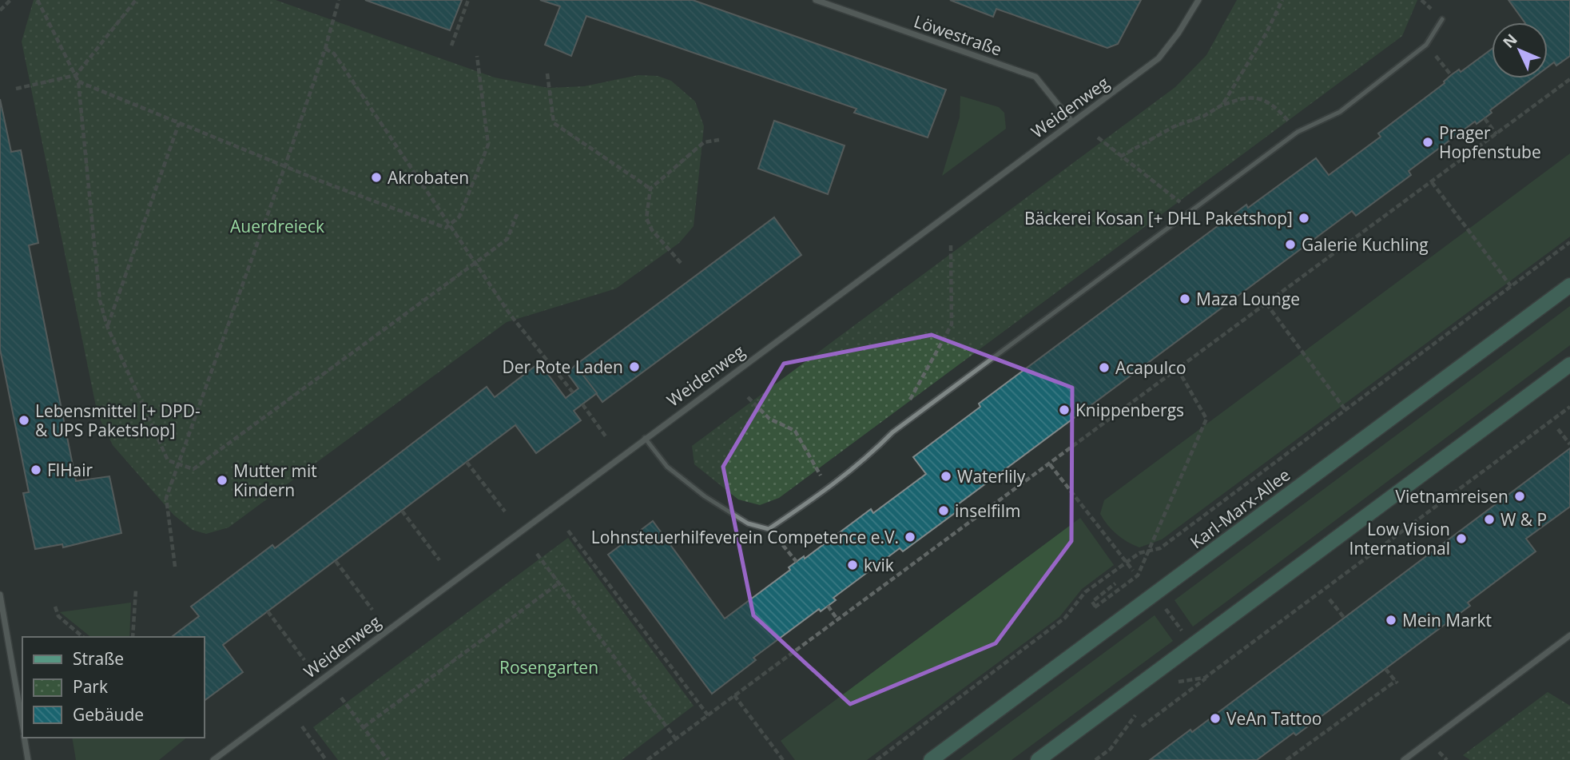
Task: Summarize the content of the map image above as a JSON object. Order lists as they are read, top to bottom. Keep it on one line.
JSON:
{"streets":{"main road":["Karl-Marx-Allee"],"street":["Löwestraße","Weidenweg"]},"crossings":[["Löwestraße","Weidenweg"]],"parks":["Auerdreieck","Rosengarten"],"places":["Prager Hopfenstube","Akrobaten","Bäckerei Kosan [+ DHL Paketshop]","Galerie Kuchling","Maza Lounge","Der Rote Laden","Acapulco","Knippenbergs","Lebensmittel [+ DPD- & UPS Paketshop]","FlHair","Waterlily","Mutter mit Kindern","Vietnamreisen","inselfilm","W & P","Lohnsteuerhilfeverein Competence e.V.","Low Vision International","kvik","Mein Markt","VeAn Tattoo"],"legend":["Straße","Park","Gebäude"],"north":"top left"}
